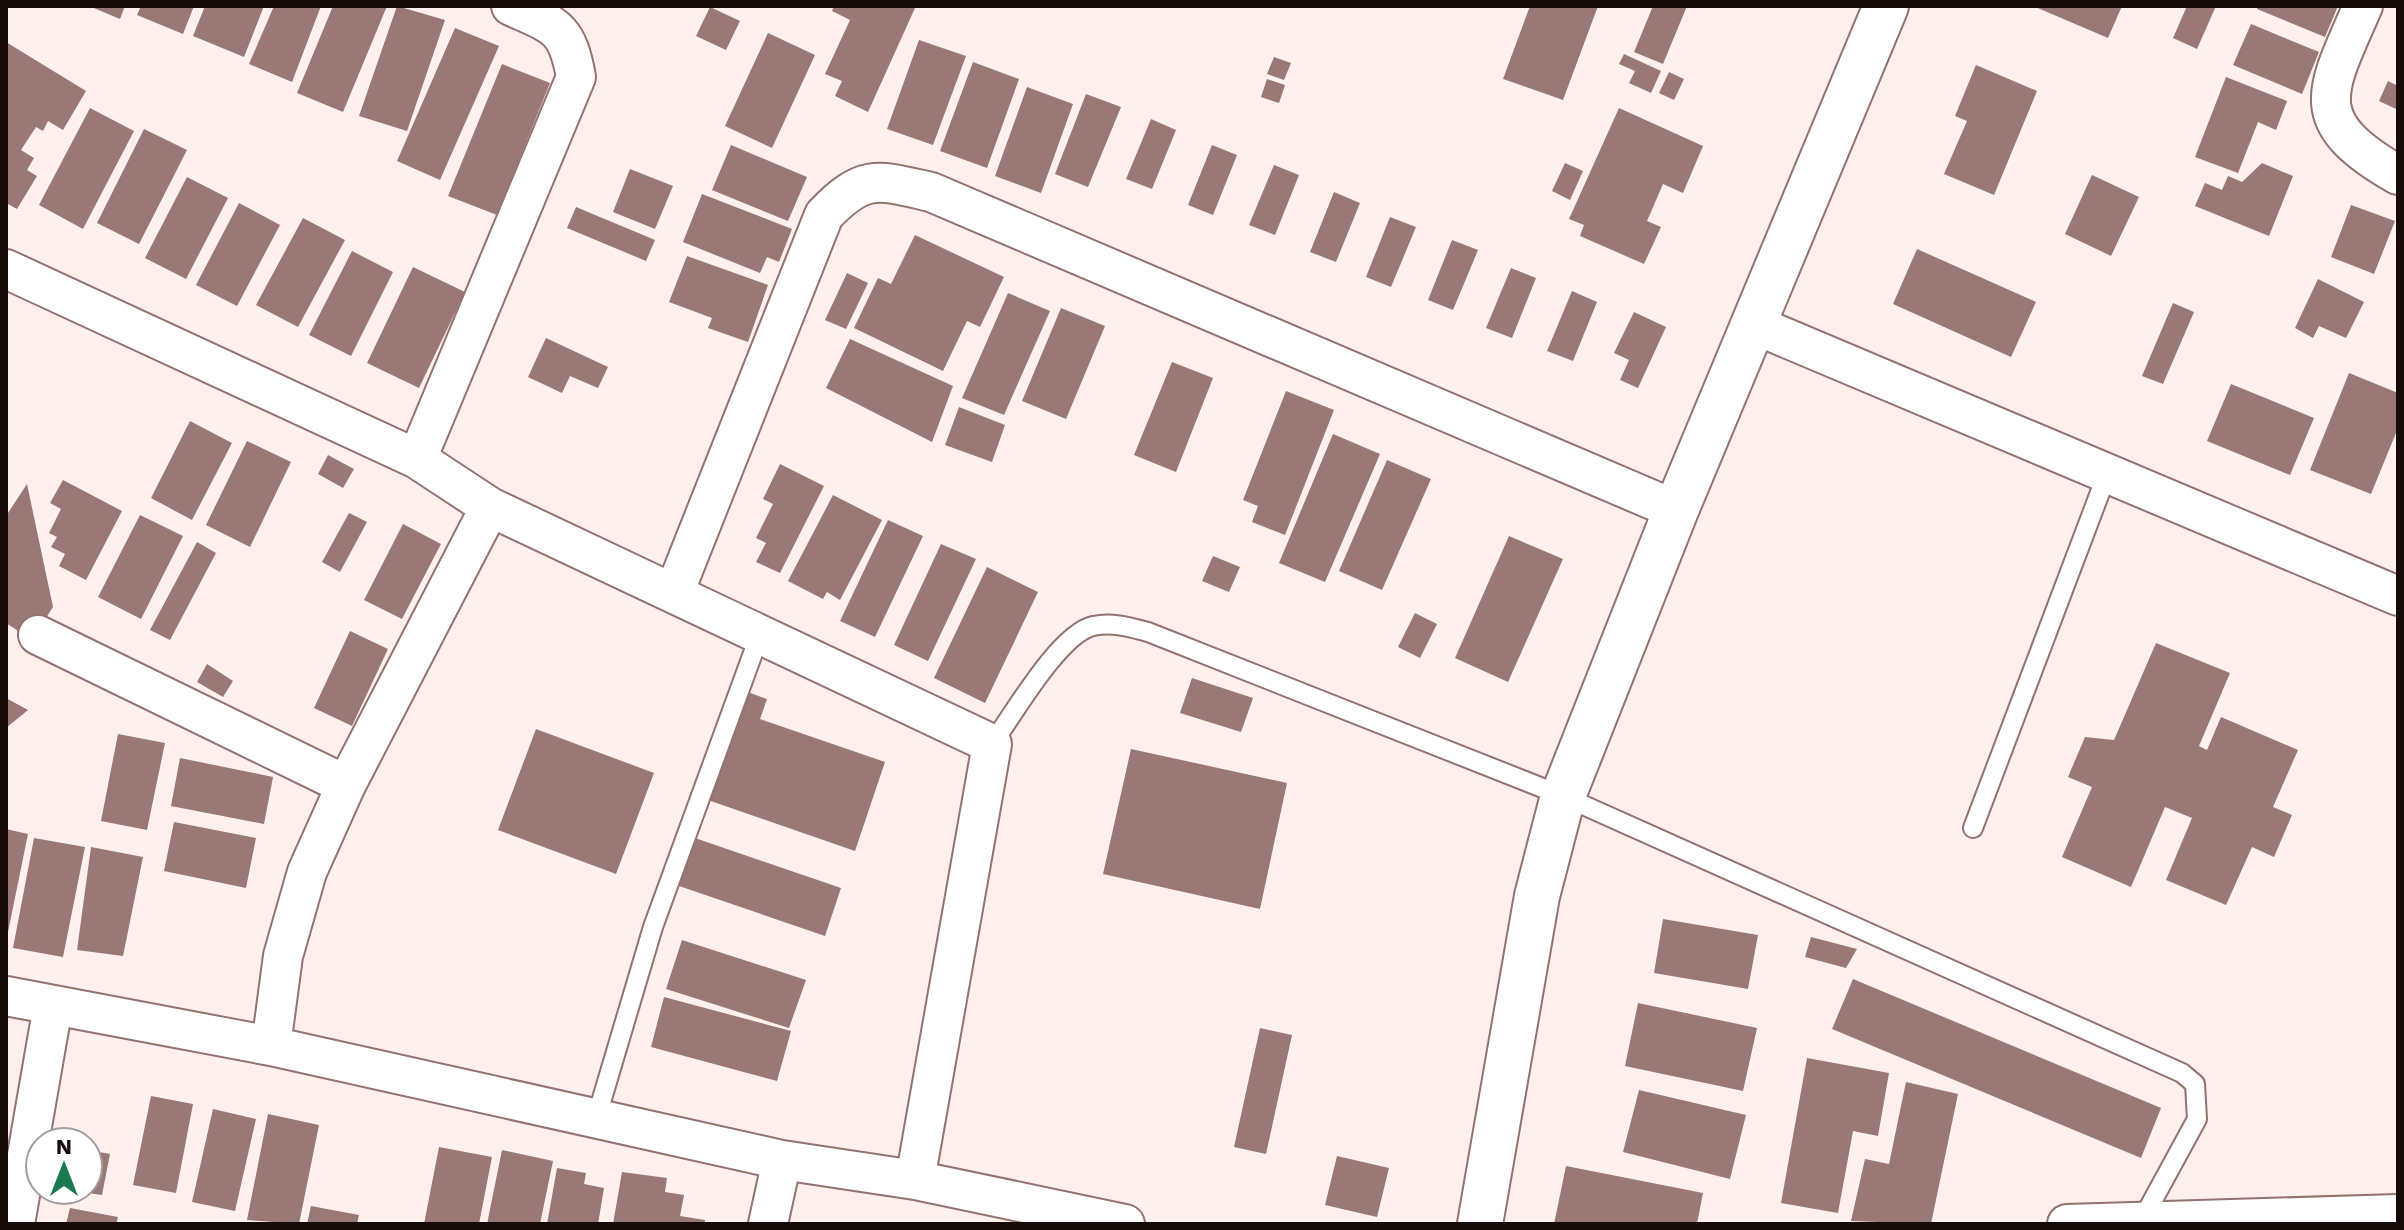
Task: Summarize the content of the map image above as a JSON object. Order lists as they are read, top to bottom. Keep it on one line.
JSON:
{"north":"top"}
